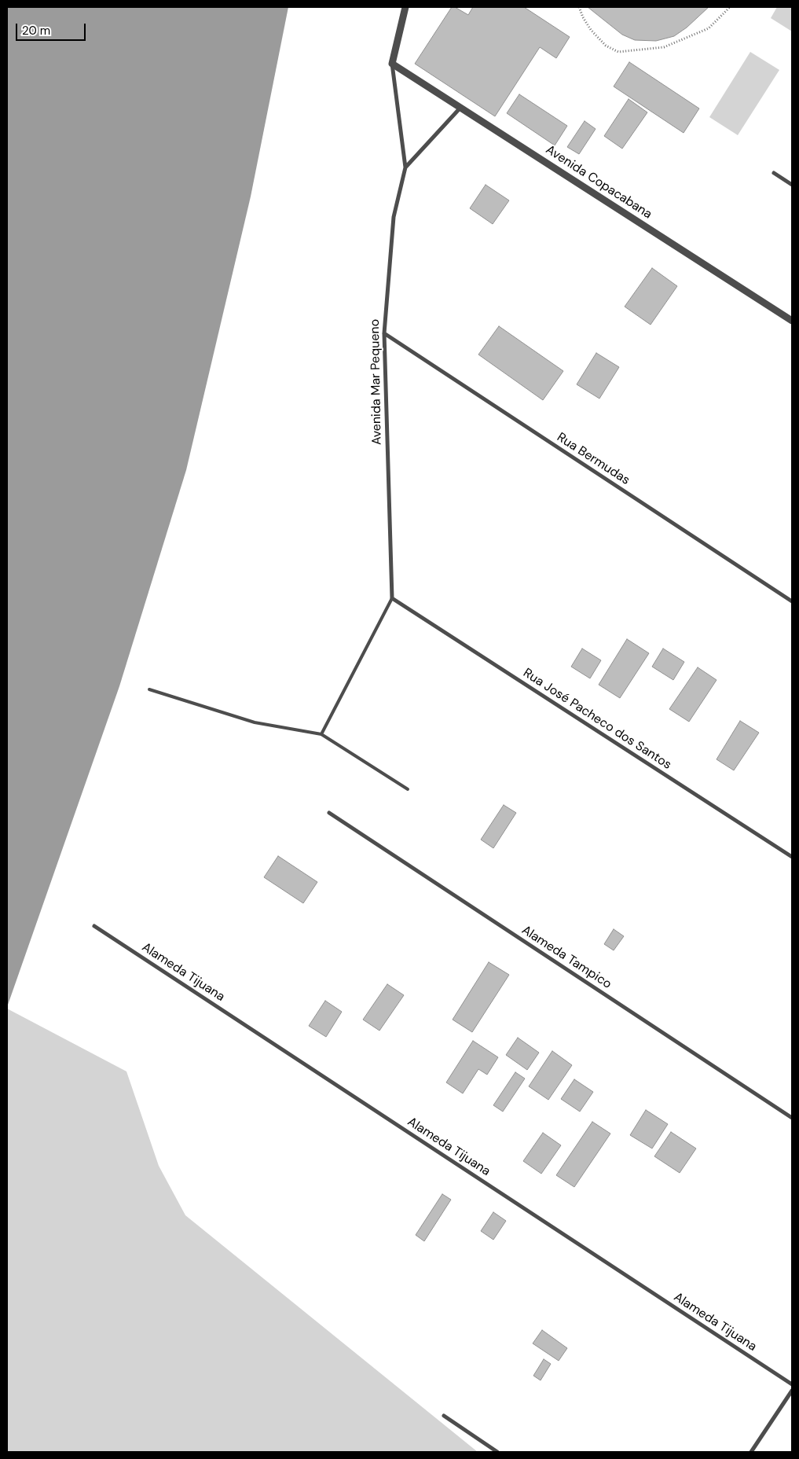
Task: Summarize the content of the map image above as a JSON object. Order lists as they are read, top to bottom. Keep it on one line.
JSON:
{"streets":{"street":["Avenida Copacabana","Avenida Mar Pequeno","Rua Bermudas","Rua José Pacheco dos Santos","Alameda Tampico","Alameda Tijuana"]},"crossings":[["Avenida Copacabana","Avenida Mar Pequeno"],["Avenida Mar Pequeno","Rua Bermudas"],["Avenida Mar Pequeno","Rua José Pacheco dos Santos"]],"scale_bar":"20 m"}
